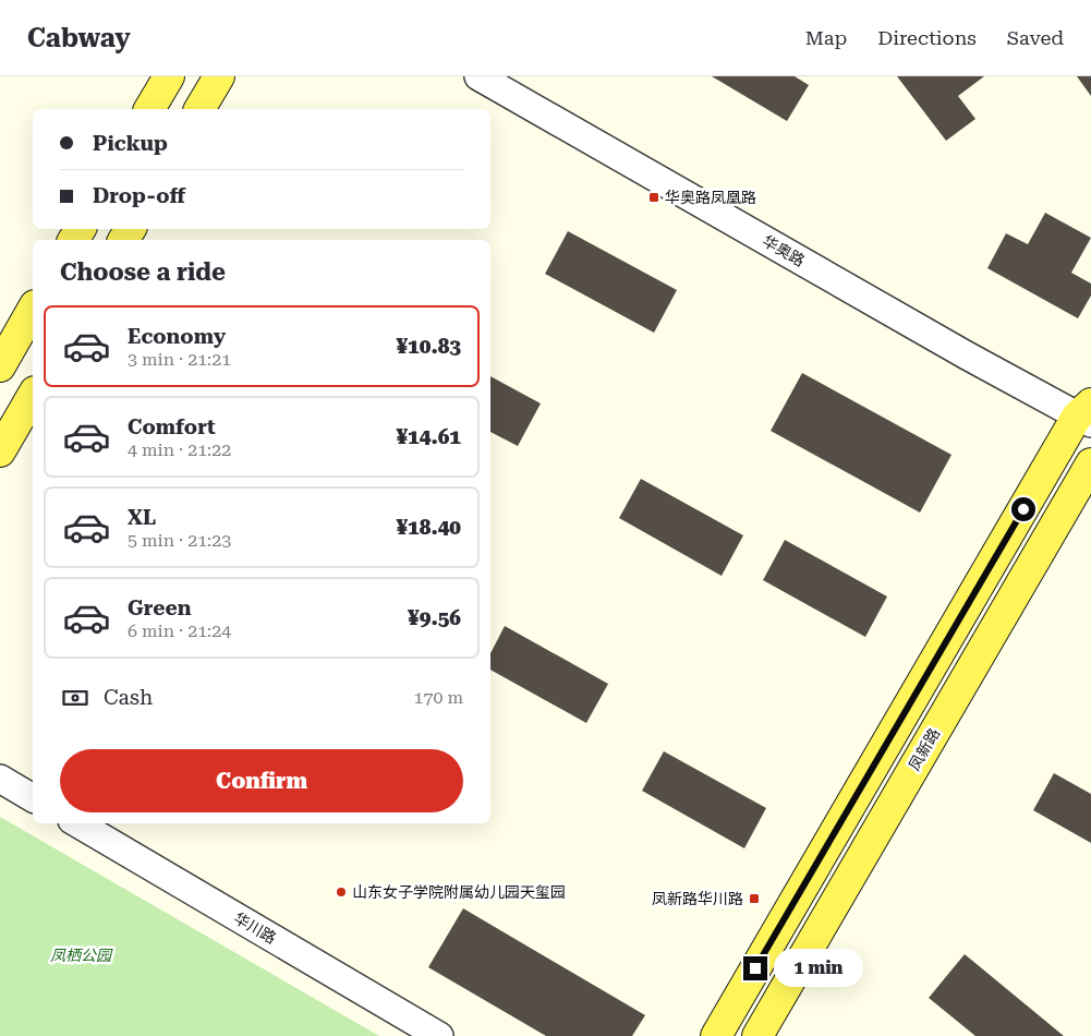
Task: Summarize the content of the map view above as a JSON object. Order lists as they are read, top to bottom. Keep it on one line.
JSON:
{"streets":{"main road":["凤新路"],"street":["华奥路","华川路"]},"parks":["凤栖公园"],"places":{"transit":["华奥路凤凰路","凤新路华川路"],"other":["山东女子学院附属幼儿园天玺园"]},"page":{"header":"Cabway","nav":["Map","Directions","Saved"],"banner":["Pickup","Drop-off"],"heading":"Choose a ride","list":[{"name":"Economy","note":"3 min · 21:21","value":"¥10.83"},{"name":"Comfort","note":"4 min · 21:22","value":"¥14.61"},{"name":"XL","note":"5 min · 21:23","value":"¥18.40"},{"name":"Green","note":"6 min · 21:24","value":"¥9.56"}],"pay":["Cash","170 m"],"buttons":"Confirm","bubble":"1 min"}}
